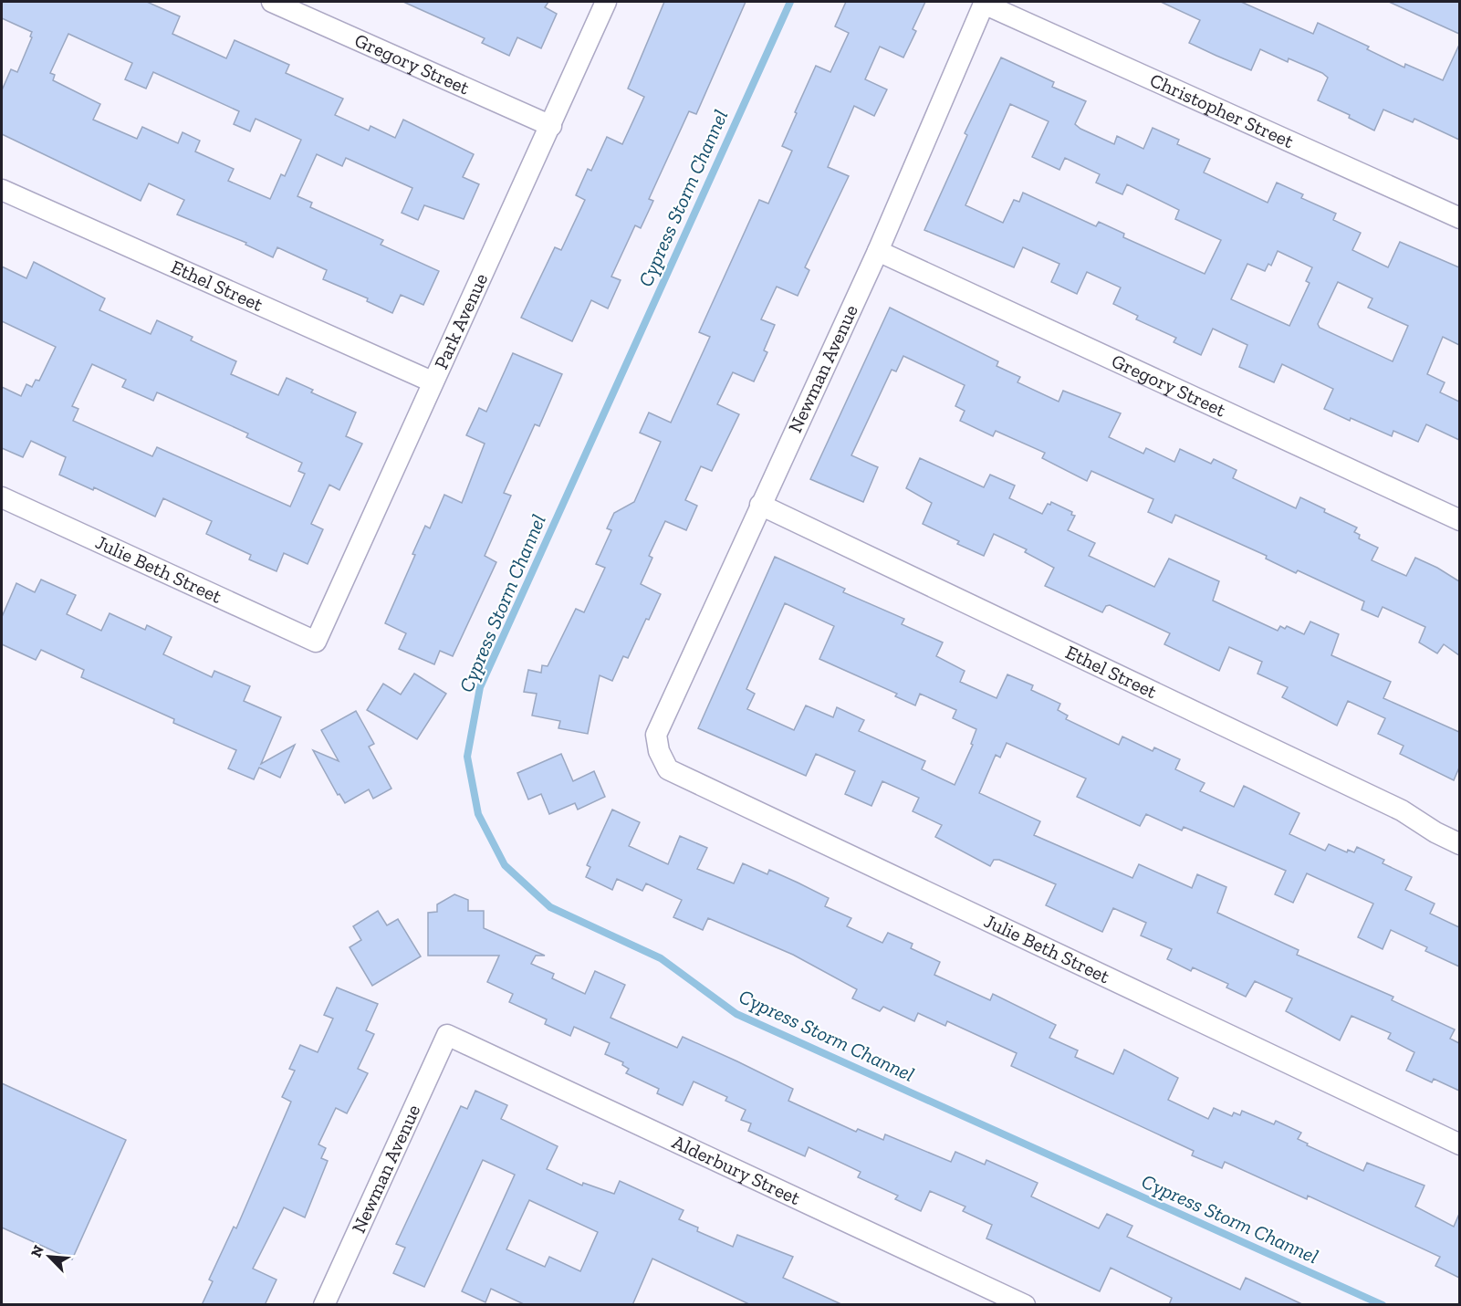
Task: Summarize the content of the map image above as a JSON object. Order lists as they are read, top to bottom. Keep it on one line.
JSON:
{"streets":{"street":["Gregory Street","Christopher Street","Ethel Street","Park Avenue","Newman Avenue","Julie Beth Street","Alderbury Street"]},"crossings":[["Gregory Street","Park Avenue"],["Gregory Street","Newman Avenue"],["Christopher Street","Newman Avenue"],["Ethel Street","Park Avenue"],["Ethel Street","Newman Avenue"],["Park Avenue","Julie Beth Street"],["Newman Avenue","Julie Beth Street"],["Newman Avenue","Alderbury Street"]],"water":["Cypress Storm Channel"],"north":"top left"}
